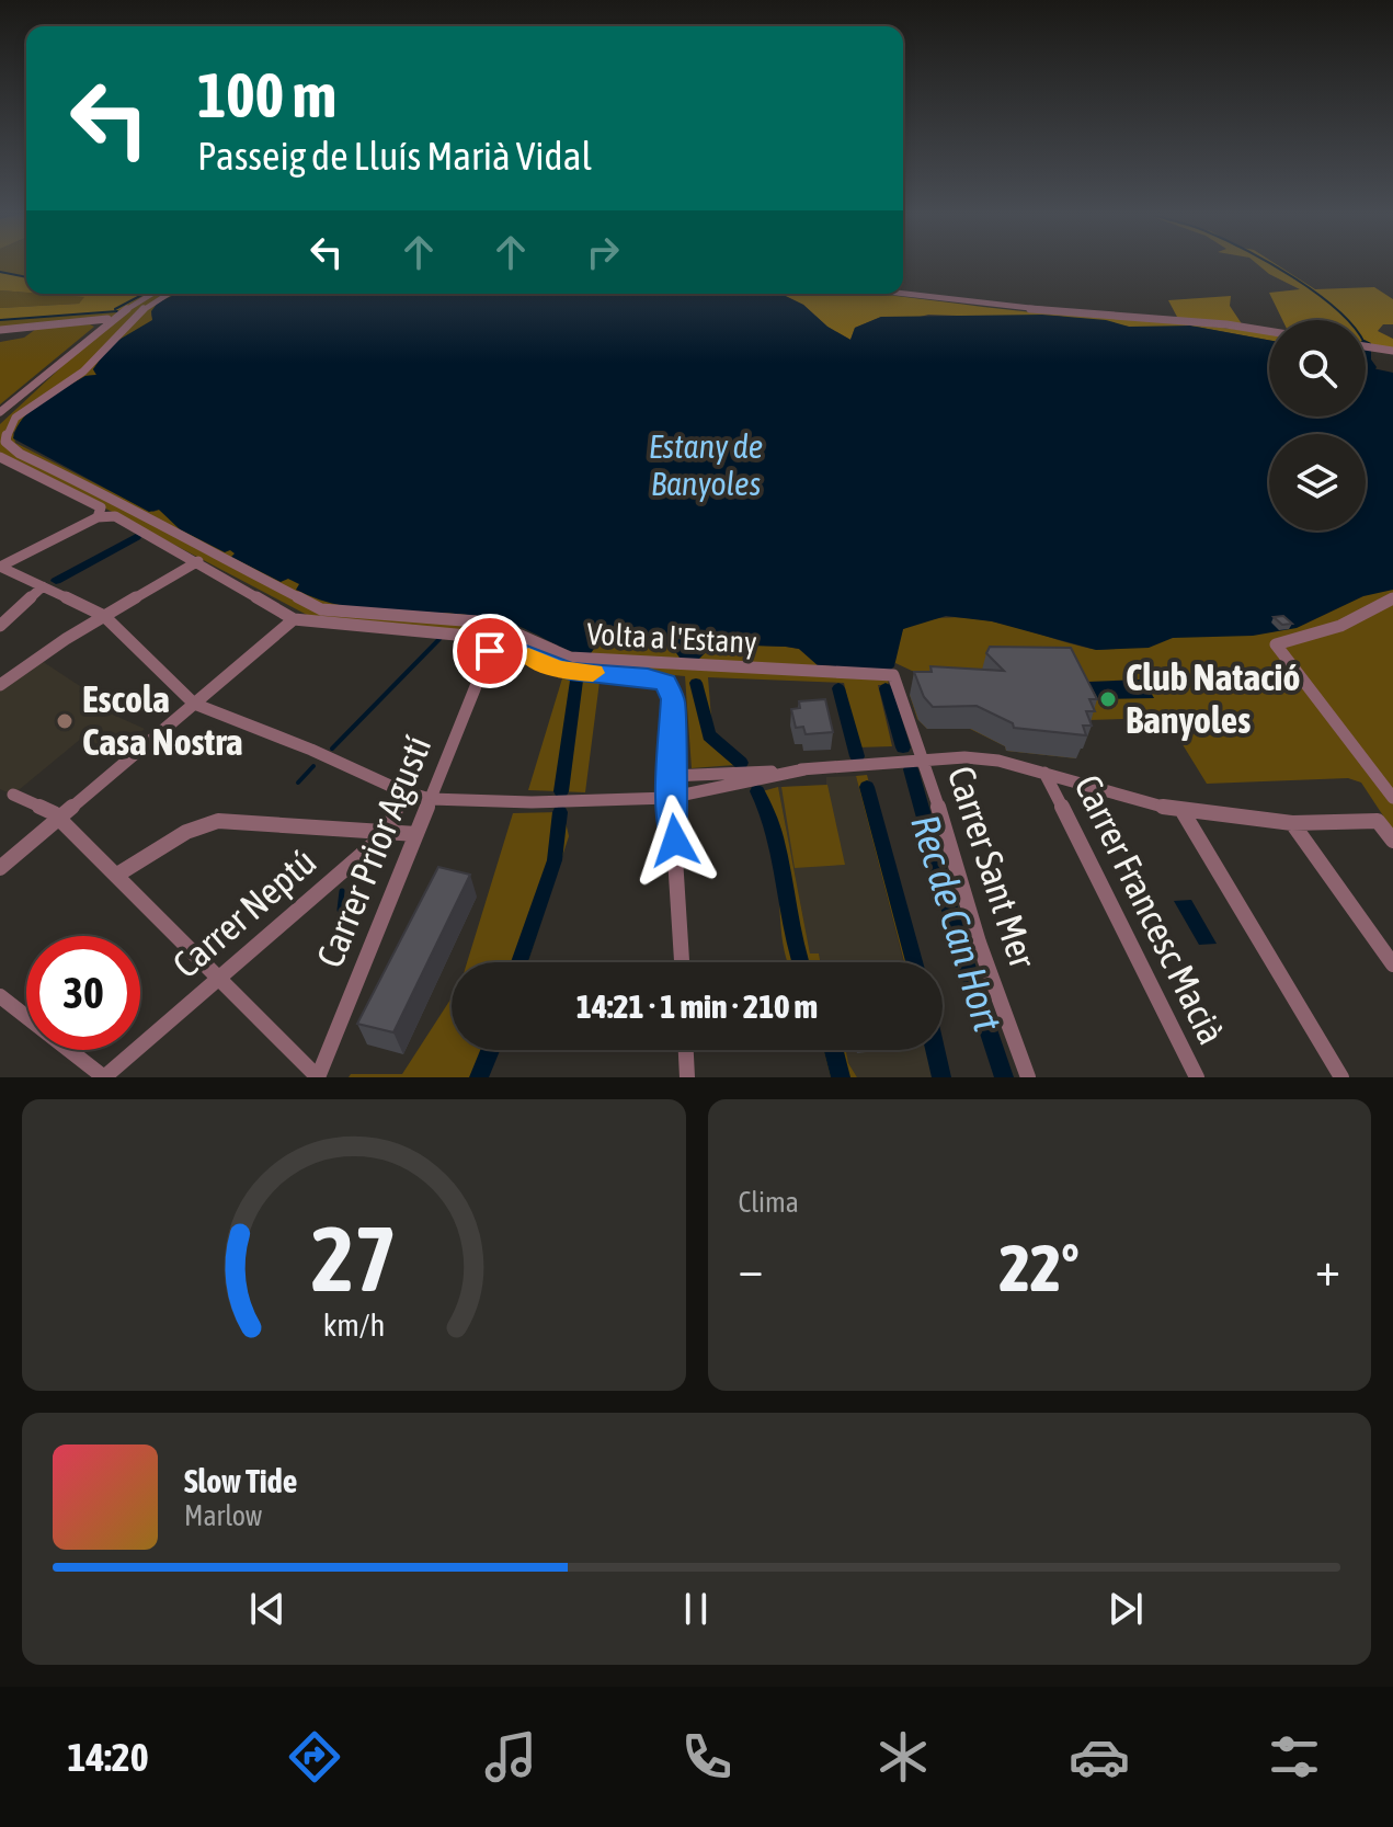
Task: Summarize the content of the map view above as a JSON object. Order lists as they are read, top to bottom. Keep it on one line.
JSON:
{"streets":{"street":["Volta a l'Estany","Carrer Prior Agustí","Carrer Sant Mer","Carrer Francesc Macià","Carrer Neptú"]},"crossings":[["Volta a l'Estany","Carrer Sant Mer"]],"water":["Estany de Banyoles","Rec de Can Hort"],"places":["Club Natació Banyoles","Escola Casa Nostra"],"page":{"turn":["100 m","Passeig de Lluís Marià Vidal"],"limit":"30","trip":"14:21 · 1 min · 210 m","tile":"Clima","heat":["−","22°","+"],"song":["Slow Tide","Marlow"],"tabs":"14:20","gauge":["27","km/h"]}}
